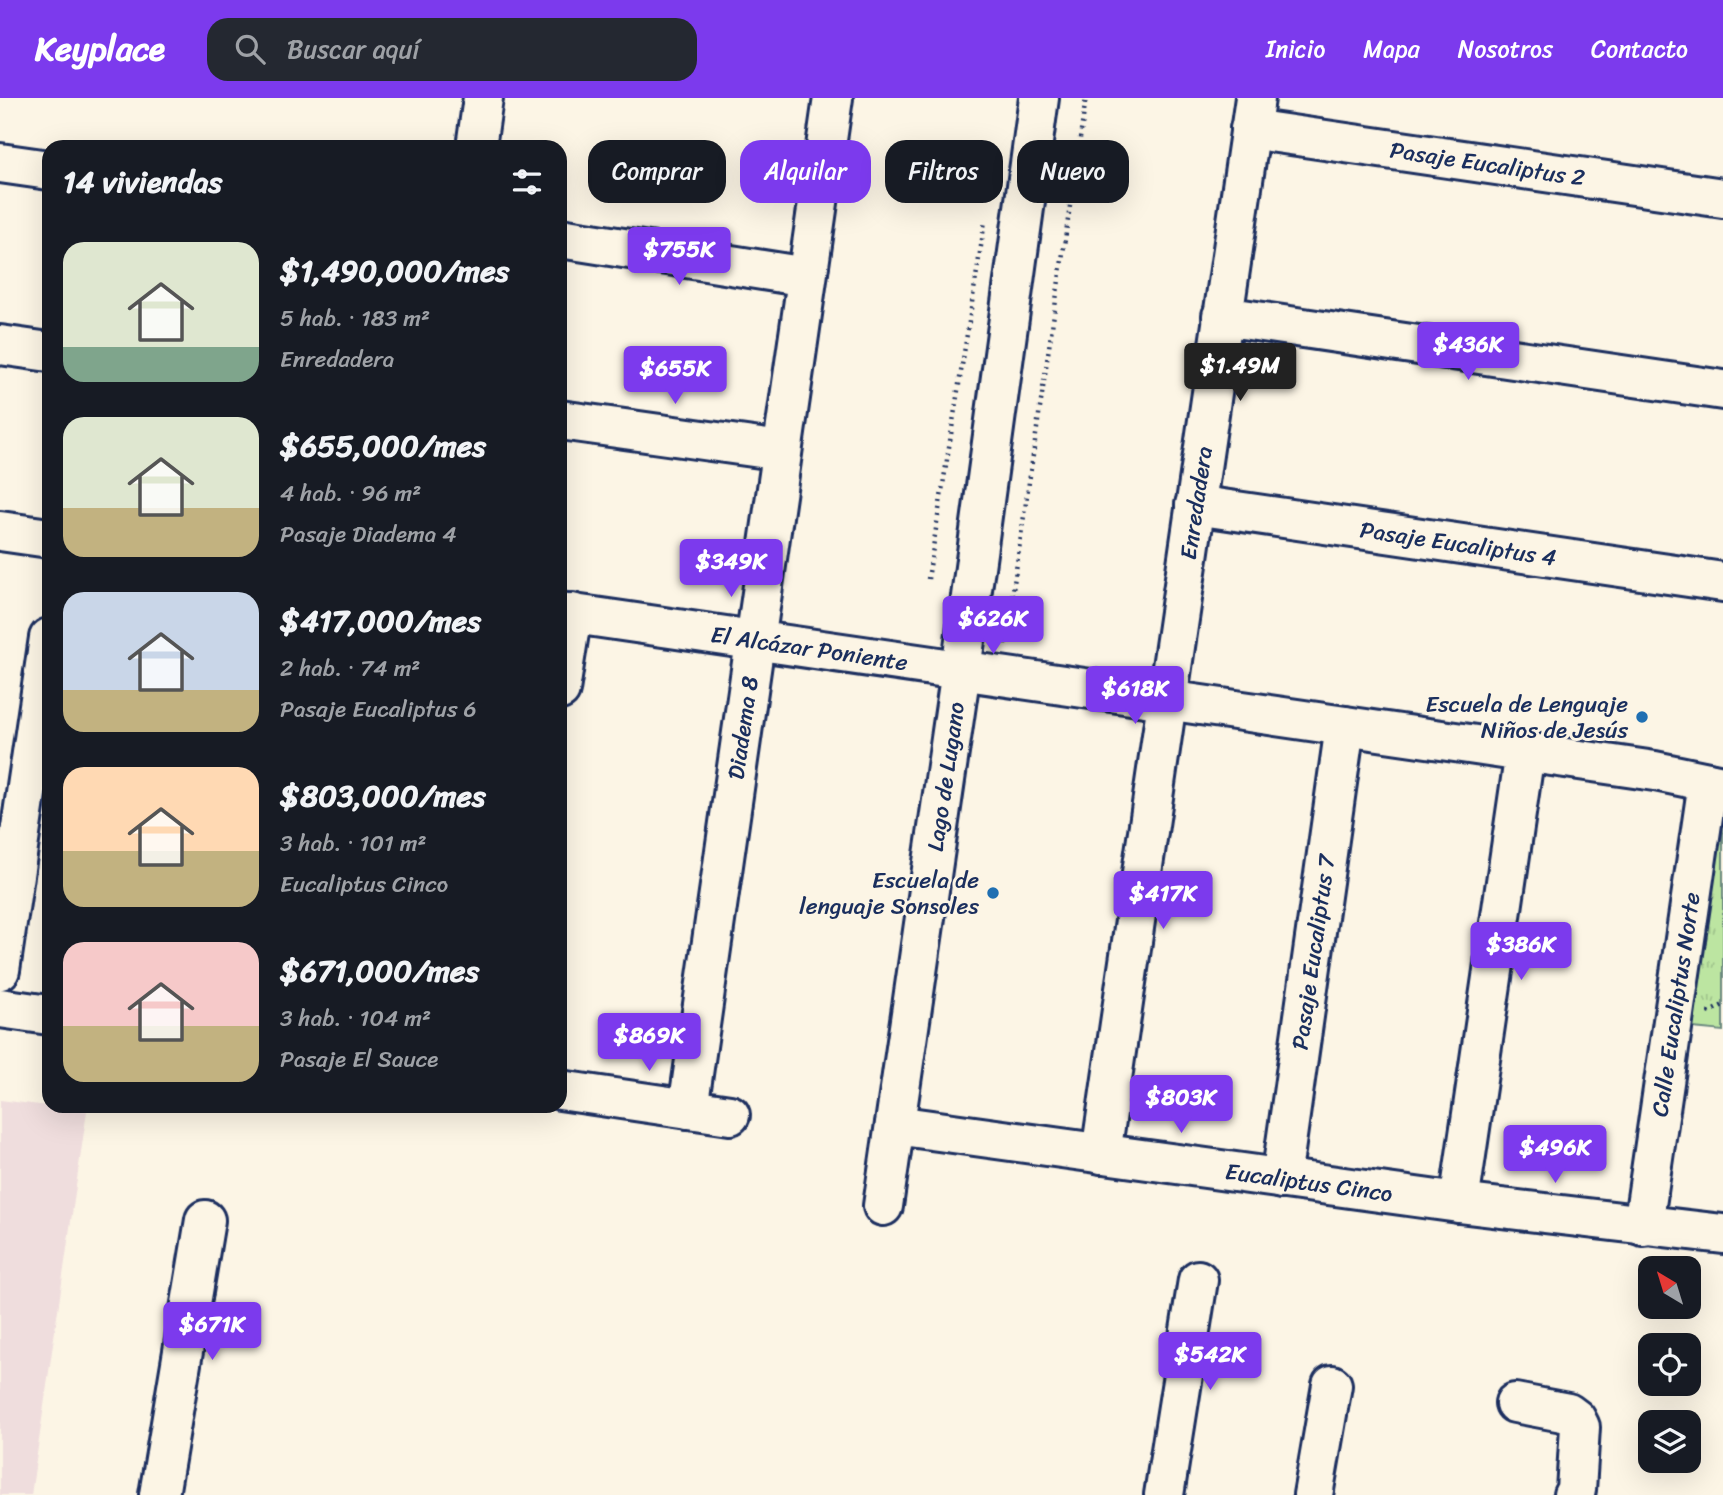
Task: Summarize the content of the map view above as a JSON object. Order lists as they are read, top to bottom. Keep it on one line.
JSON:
{"streets":{"street":["Pasaje Eucaliptus 2","Enredadera","Pasaje Eucaliptus 4","El Alcázar Poniente","Diadema 8","Lago de Lugano","Pasaje Eucaliptus 7","Calle Eucaliptus Norte","Eucaliptus Cinco"]},"crossings":[["Pasaje Eucaliptus 2","Enredadera"],["Enredadera","Pasaje Eucaliptus 4"],["Enredadera","El Alcázar Poniente"],["Enredadera","Eucaliptus Cinco"],["El Alcázar Poniente","Diadema 8"],["El Alcázar Poniente","Lago de Lugano"],["El Alcázar Poniente","Pasaje Eucaliptus 7"],["El Alcázar Poniente","Calle Eucaliptus Norte"],["Lago de Lugano","Eucaliptus Cinco"],["Pasaje Eucaliptus 7","Eucaliptus Cinco"],["Calle Eucaliptus Norte","Eucaliptus Cinco"]],"places":["Escuela de Lenguaje Niños de Jesús","Escuela de lenguaje Sonsoles"],"north":"top left","page":{"header":"Keyplace","search":"Buscar aquí","nav":["Inicio","Mapa","Nosotros","Contacto"],"chip":["Comprar","Alquilar","Filtros","Nuevo"],"heading":"14 viviendas","list":[{"name":"$1,490,000/mes","note":"5 hab. · 183 m² · Enredadera"},{"name":"$655,000/mes","note":"4 hab. · 96 m² · Pasaje Diadema 4"},{"name":"$417,000/mes","note":"2 hab. · 74 m² · Pasaje Eucaliptus 6"},{"name":"$803,000/mes","note":"3 hab. · 101 m² · Eucaliptus Cinco"},{"name":"$671,000/mes","note":"3 hab. · 104 m² · Pasaje El Sauce"}],"price":["$755K","$436K","$1.49M","$655K","$349K","$626K","$618K","$417K","$386K","$869K","$803K","$496K","$671K","$542K"]}}
